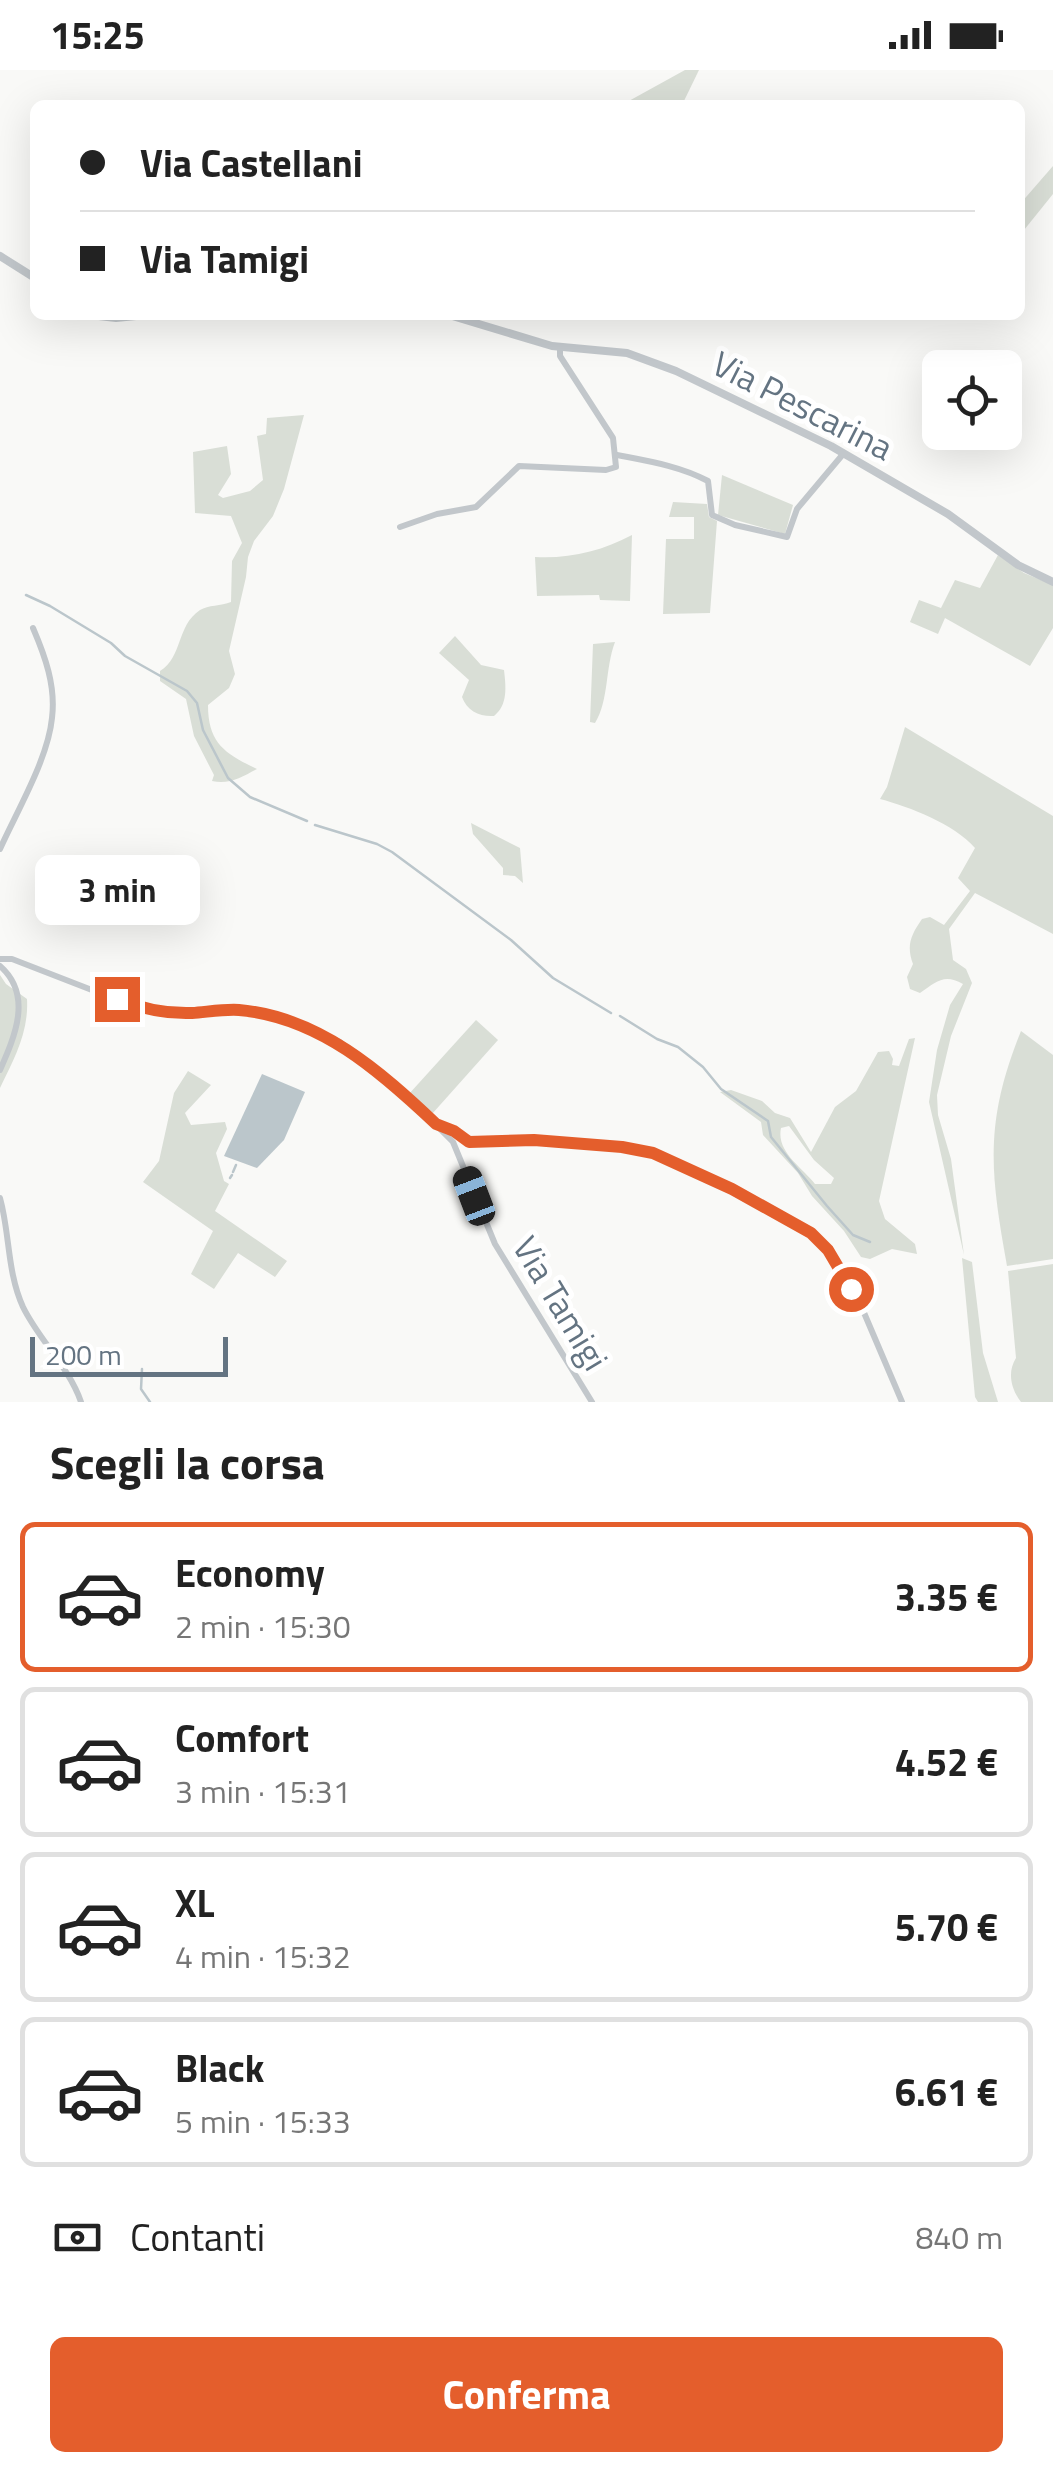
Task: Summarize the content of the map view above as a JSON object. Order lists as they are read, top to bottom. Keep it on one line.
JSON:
{"streets":{"street":["Via Pescarina","Via Tamigi"]},"scale_bar":"200 m","page":{"status":"15:25","banner":["Via Castellani","Via Tamigi"],"bubble":"3 min","scale":"200 m","heading":"Scegli la corsa","list":[{"name":"Economy","note":"2 min · 15:30","value":"3.35 €"},{"name":"Comfort","note":"3 min · 15:31","value":"4.52 €"},{"name":"XL","note":"4 min · 15:32","value":"5.70 €"},{"name":"Black","note":"5 min · 15:33","value":"6.61 €"}],"pay":["Contanti","840 m"],"buttons":"Conferma"}}
